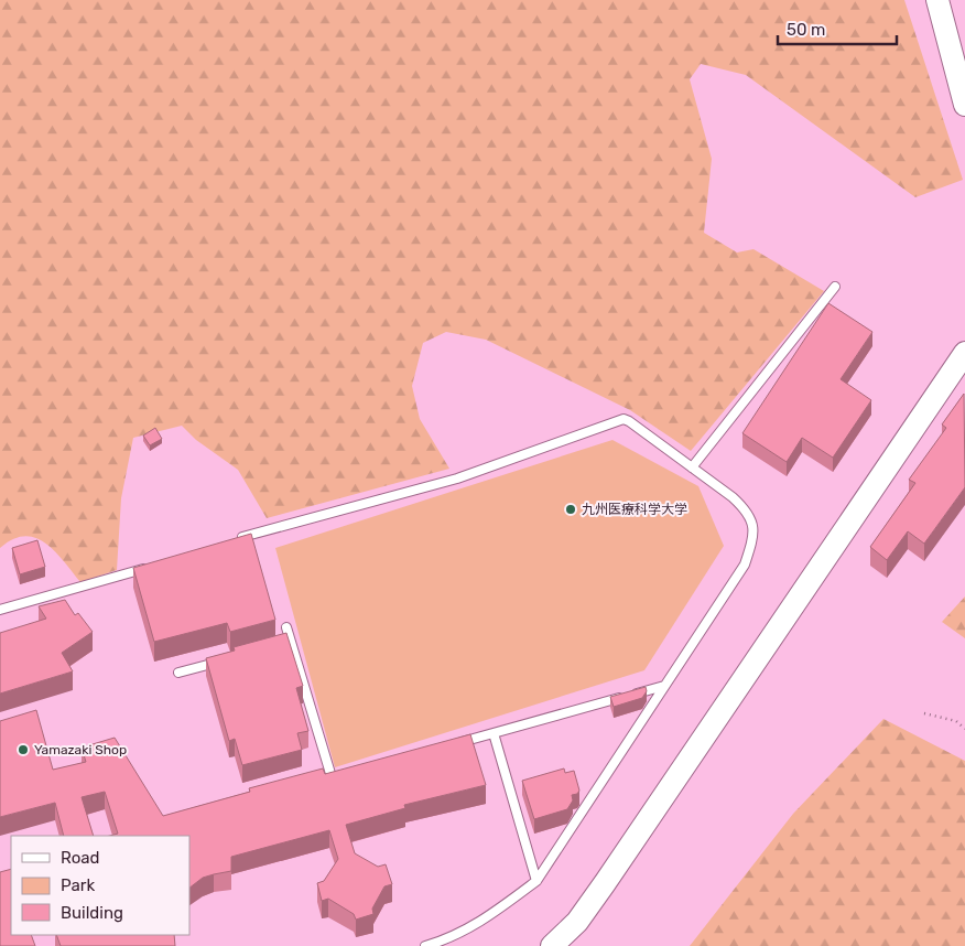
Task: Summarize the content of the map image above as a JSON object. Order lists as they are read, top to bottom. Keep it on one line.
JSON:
{"places":["九州医療科学大学","Yamazaki Shop"],"legend":["Road","Park","Building"],"scale_bar":"50 m"}
